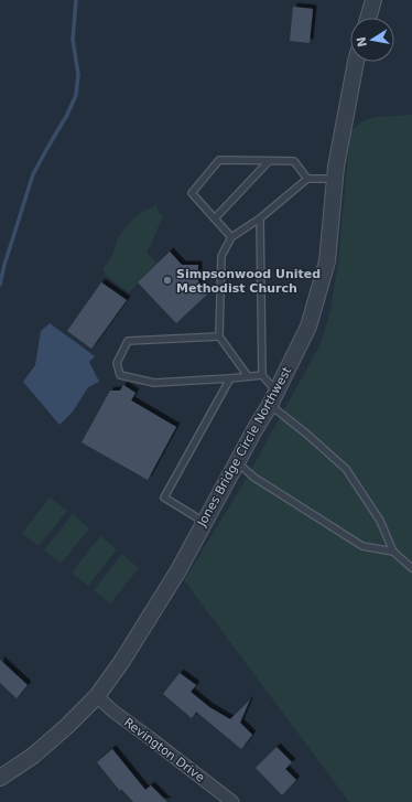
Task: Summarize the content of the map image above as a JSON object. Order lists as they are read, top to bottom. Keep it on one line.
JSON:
{"streets":{"street":["Jones Bridge Circle Northwest","Revington Drive"]},"crossings":[["Jones Bridge Circle Northwest","Revington Drive"]],"places":["Simpsonwood United Methodist Church"],"north":"left"}
